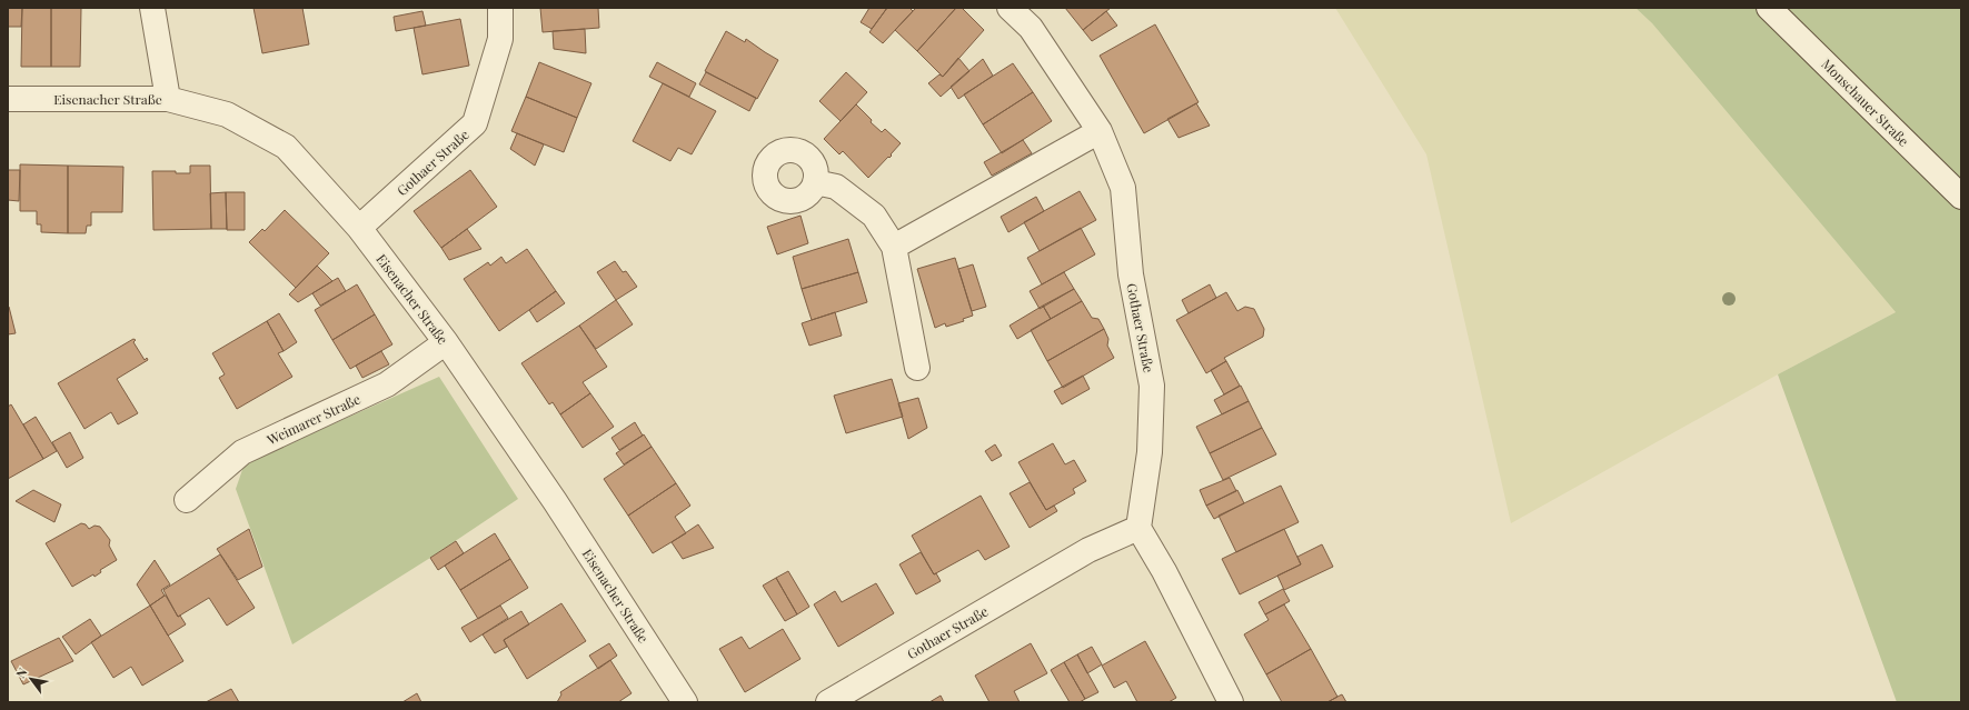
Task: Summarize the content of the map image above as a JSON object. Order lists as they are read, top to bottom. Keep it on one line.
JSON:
{"streets":{"street":["Eisenacher Straße","Monschauer Straße","Gothaer Straße","Weimarer Straße"]},"crossings":[["Eisenacher Straße","Gothaer Straße"],["Eisenacher Straße","Weimarer Straße"]],"north":"top left"}
